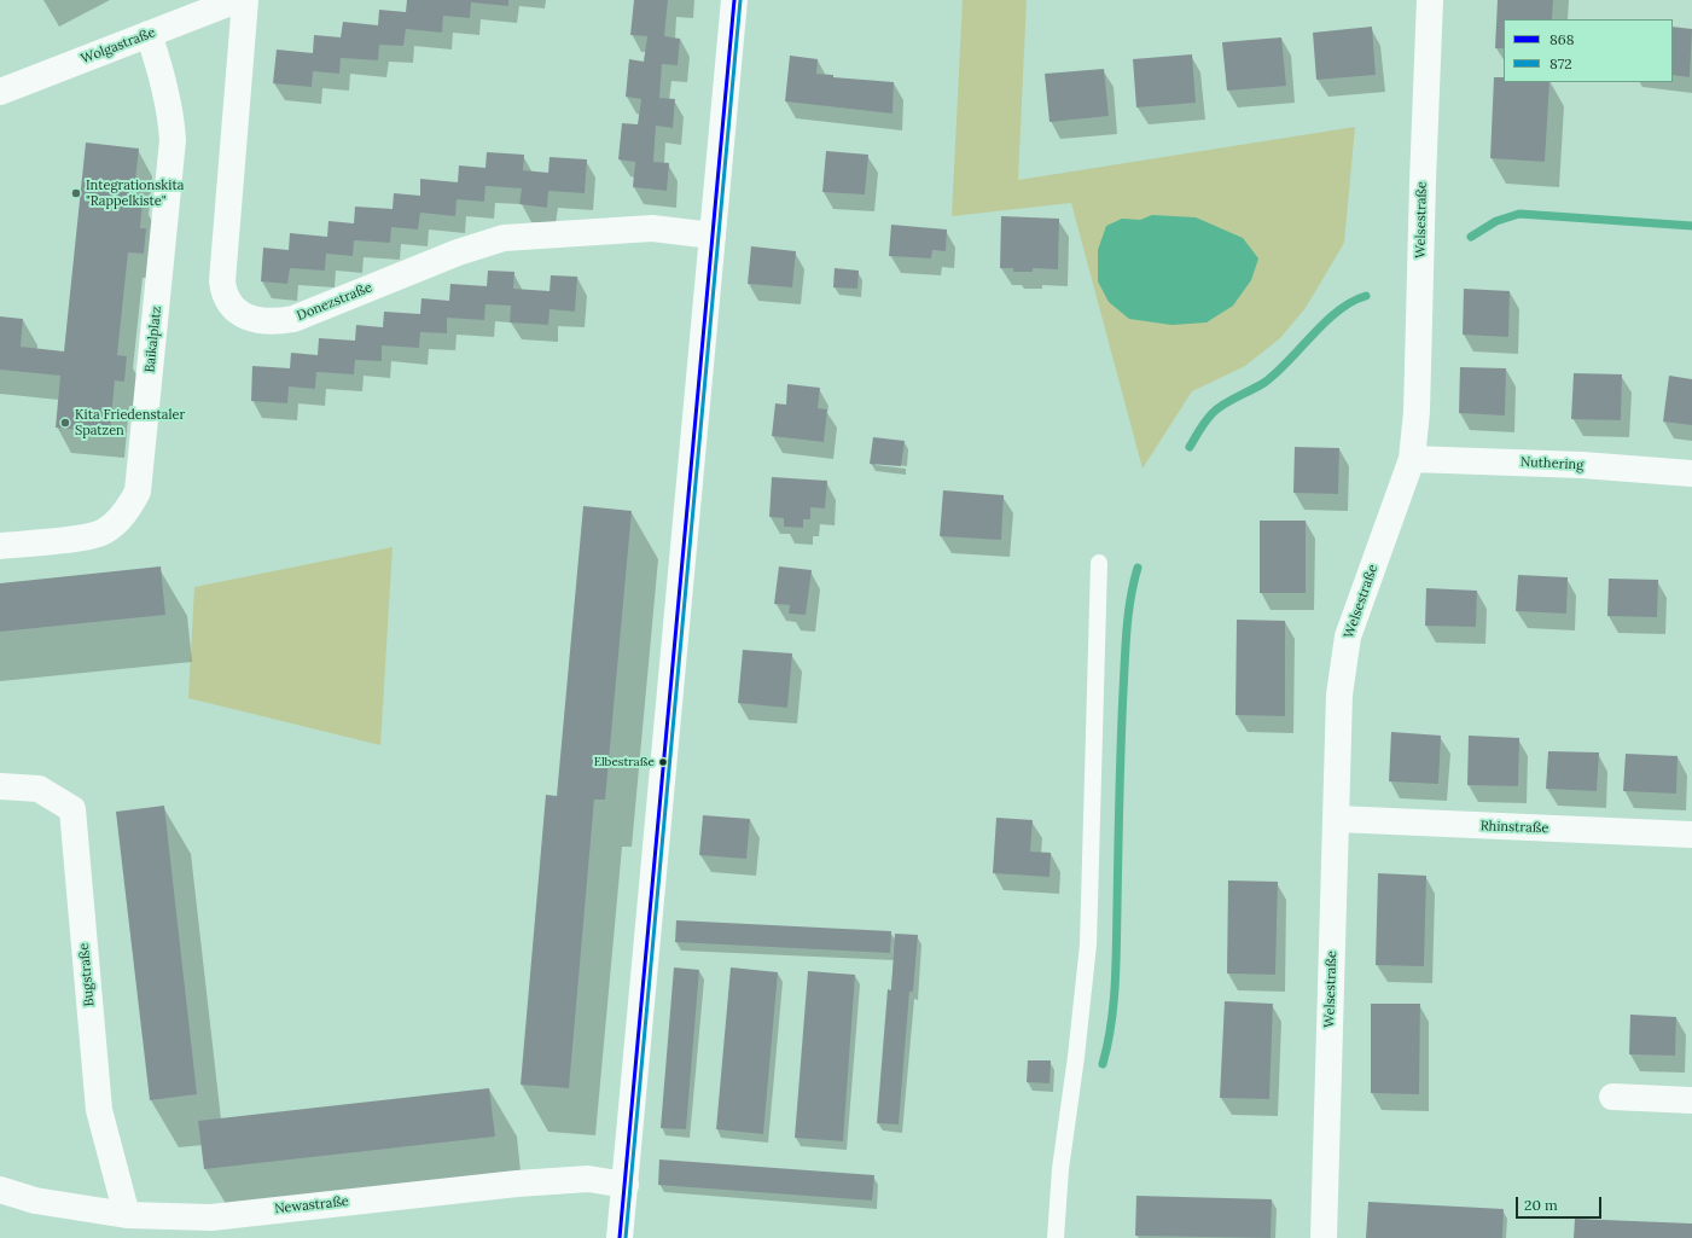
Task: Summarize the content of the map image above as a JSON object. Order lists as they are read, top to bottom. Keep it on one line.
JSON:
{"streets":{"street":["Wolgastraße","Welsestraße","Donezstraße","Baikalplatz","Nuthering","Rhinstraße","Bugstraße","Newastraße"]},"crossings":[["Wolgastraße","Baikalplatz"],["Welsestraße","Nuthering"],["Welsestraße","Rhinstraße"],["Bugstraße","Newastraße"]],"places":["Integrationskita \"Rappelkiste\"","Kita Friedenstaler Spatzen","Elbestraße"],"lines":["transit line 868","transit line 872"],"legend":["868","872"],"scale_bar":"20 m"}
